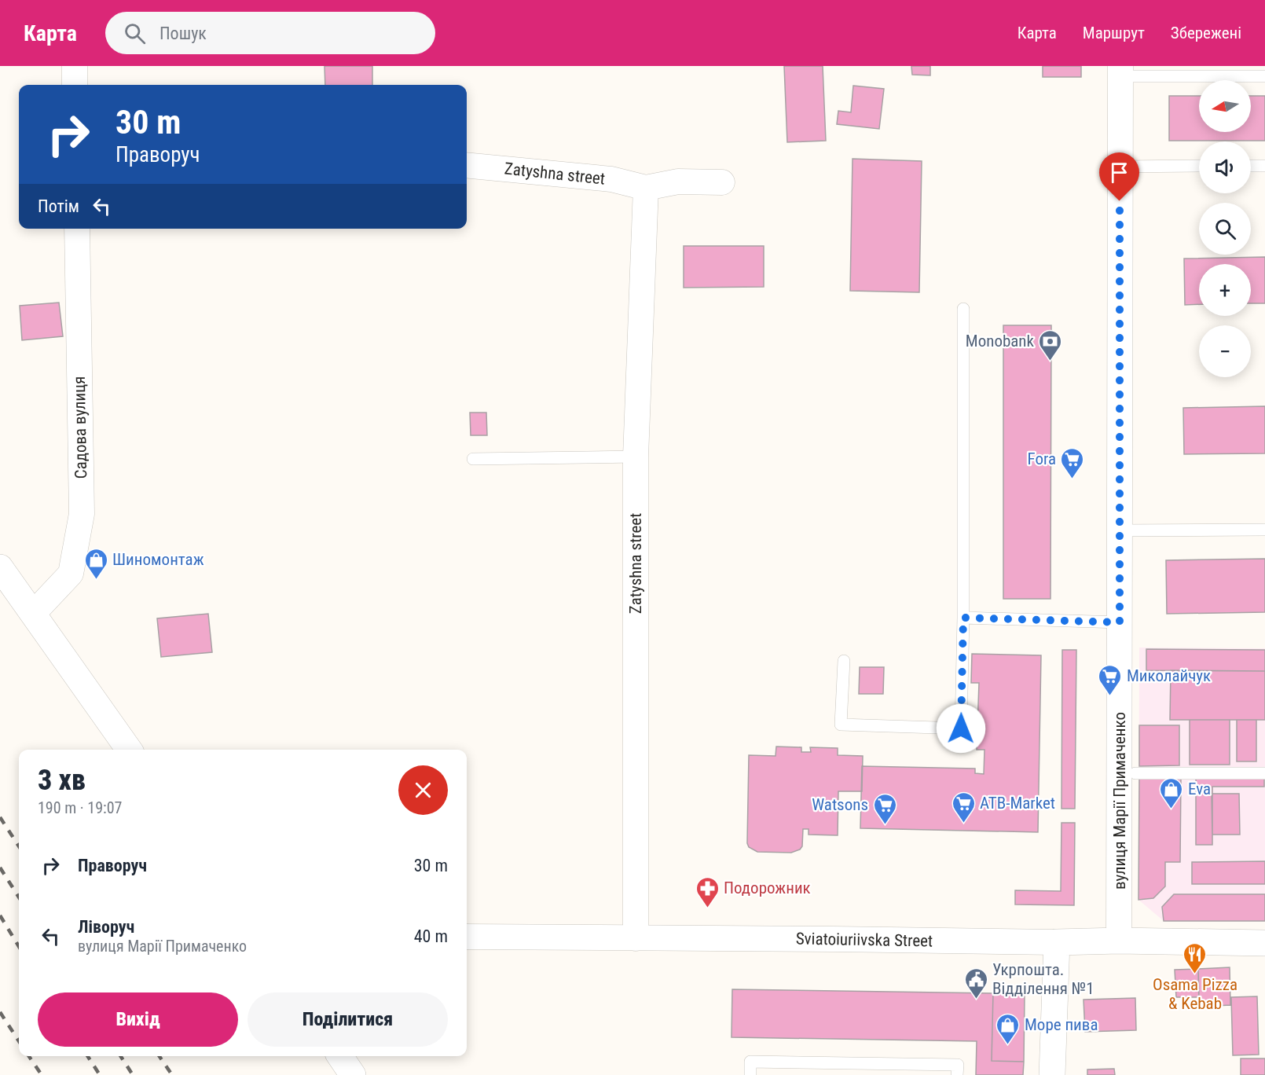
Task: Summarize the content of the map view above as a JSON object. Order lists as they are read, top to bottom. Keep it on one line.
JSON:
{"streets":{"street":["Zatyshna street","Садова вулиця","вулиця Марії Примаченко","Sviatoiuriivska Street"]},"crossings":[["Zatyshna street","Sviatoiuriivska Street"],["вулиця Марії Примаченко","Sviatoiuriivska Street"]],"places":{"bank":["Monobank"],"supermarket":["Fora","Миколайчук","ATB-Market","Watsons"],"shop":["Шиномонтаж","Eva","Море пива"],"pharmacy":["Подорожник"],"restaurant":["Osama Pizza & Kebab"],"public building":["Укрпошта. Відділення №1"]},"north":"left","page":{"header":"Карта","search":"Пошук","nav":["Карта","Маршрут","Збережені"],"map_buttons":["+","−"],"turn":["30 m","Праворуч"],"then":"Потім","heading":["3 хв","190 m · 19:07"],"list":[{"name":"Праворуч","value":"30 m"},{"name":"Ліворуч","note":"вулиця Марії Примаченко","value":"40 m"}],"buttons":["Вихід","Поділитися"]}}
